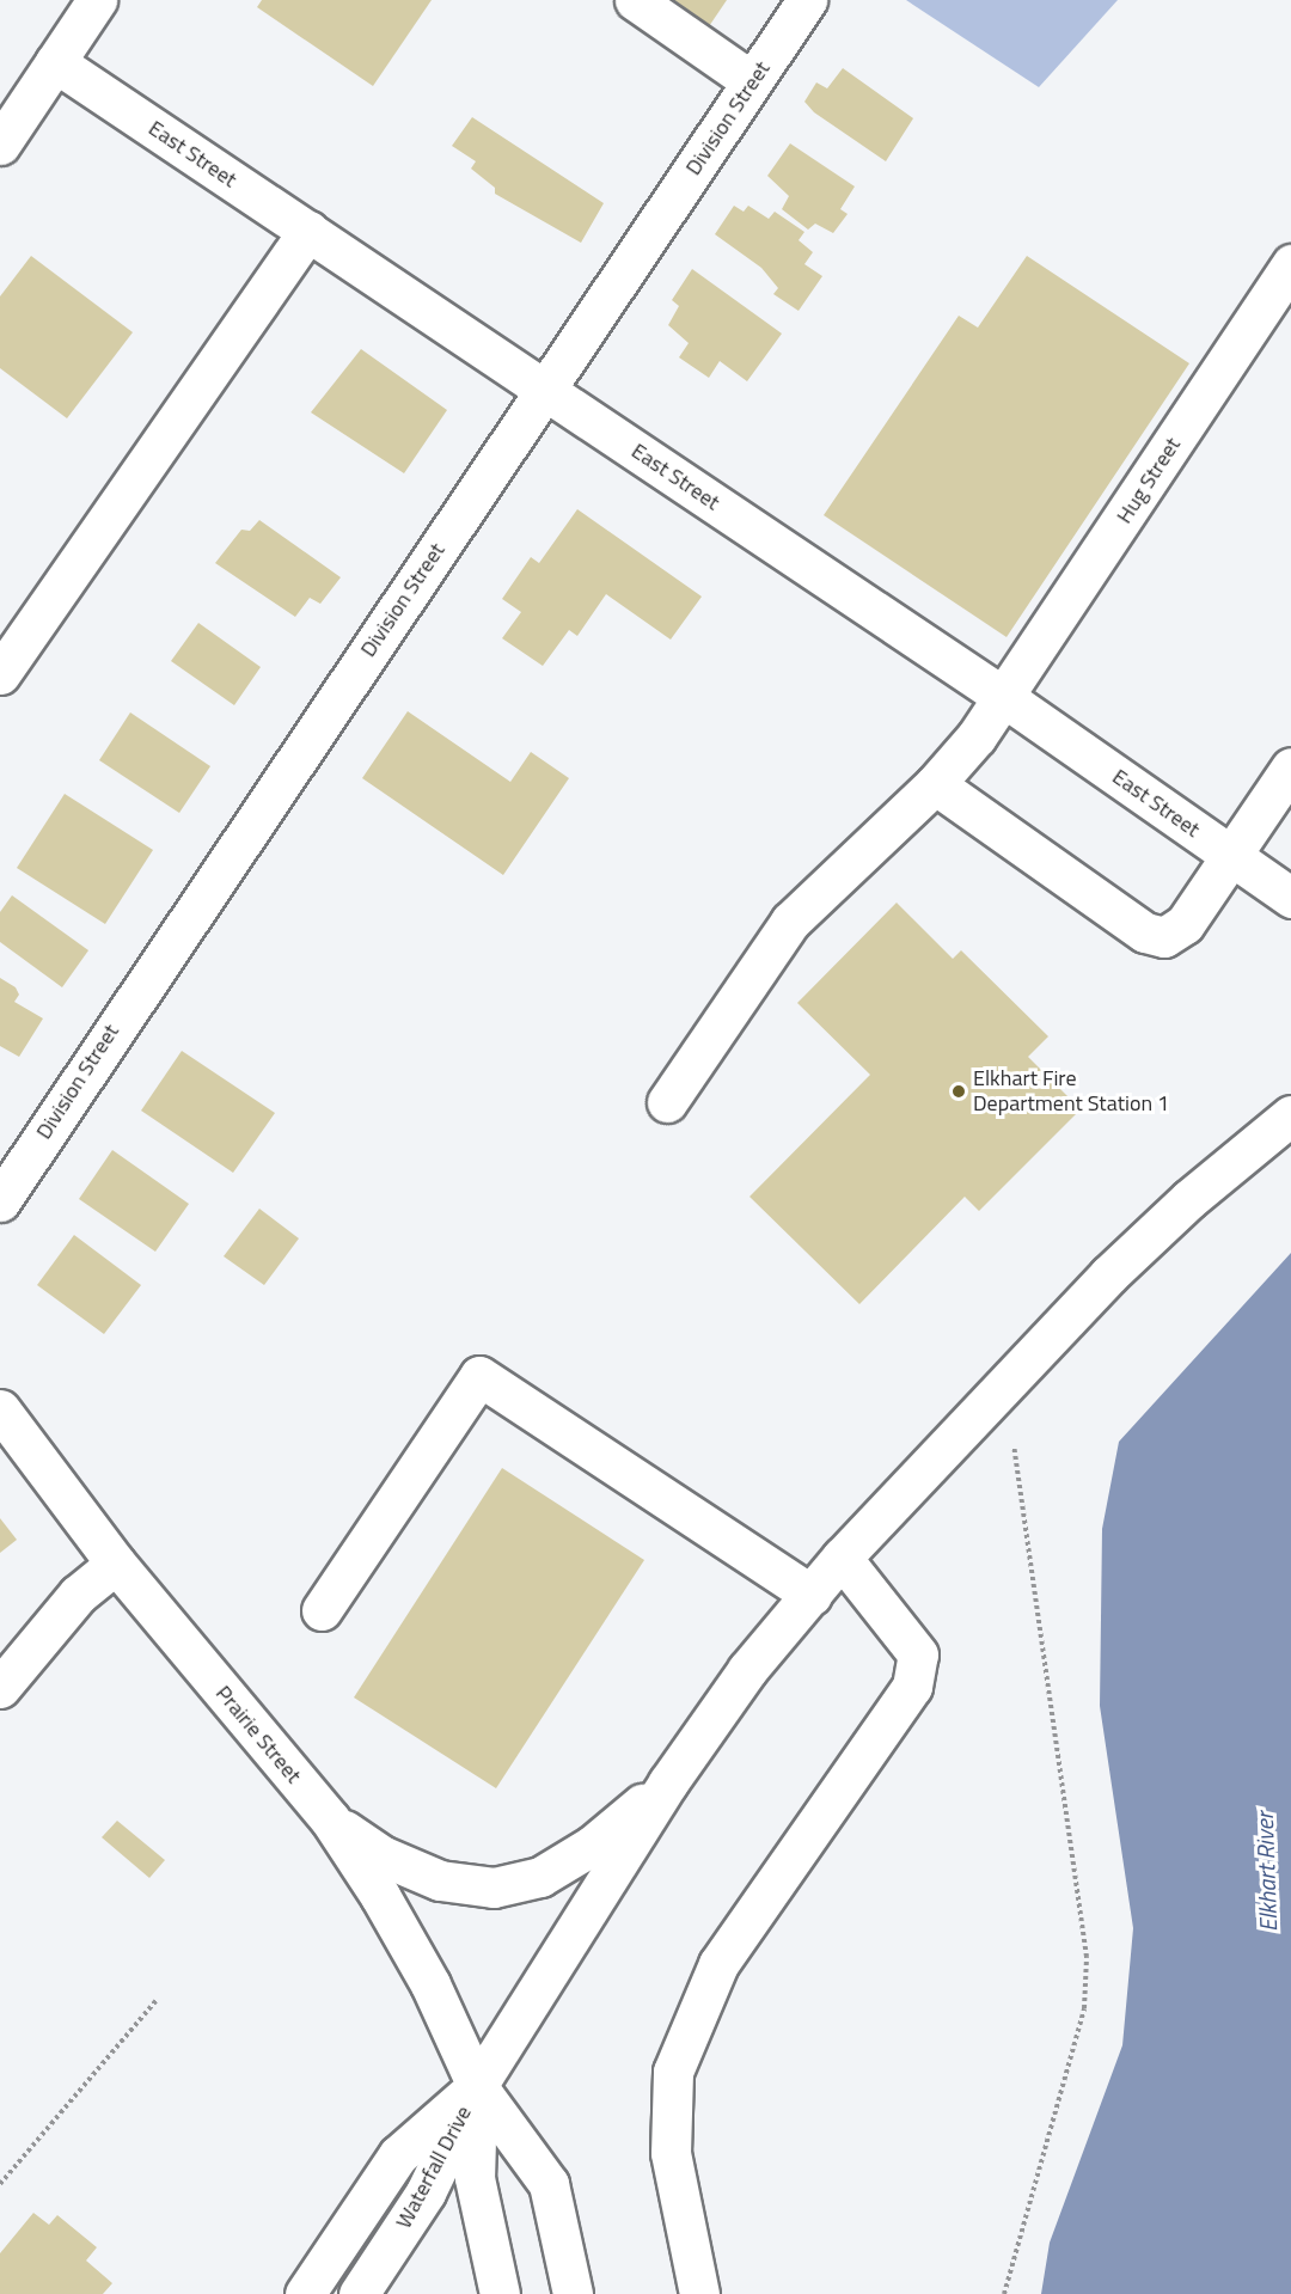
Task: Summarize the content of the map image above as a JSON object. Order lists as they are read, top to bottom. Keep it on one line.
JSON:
{"streets":{"street":["Division Street","East Street","Hug Street","Prairie Street","Waterfall Drive"]},"crossings":[["Division Street","East Street"],["East Street","Hug Street"],["Prairie Street","Waterfall Drive"]],"water":["Elkhart River"],"places":["Elkhart Fire Department Station 1"]}
